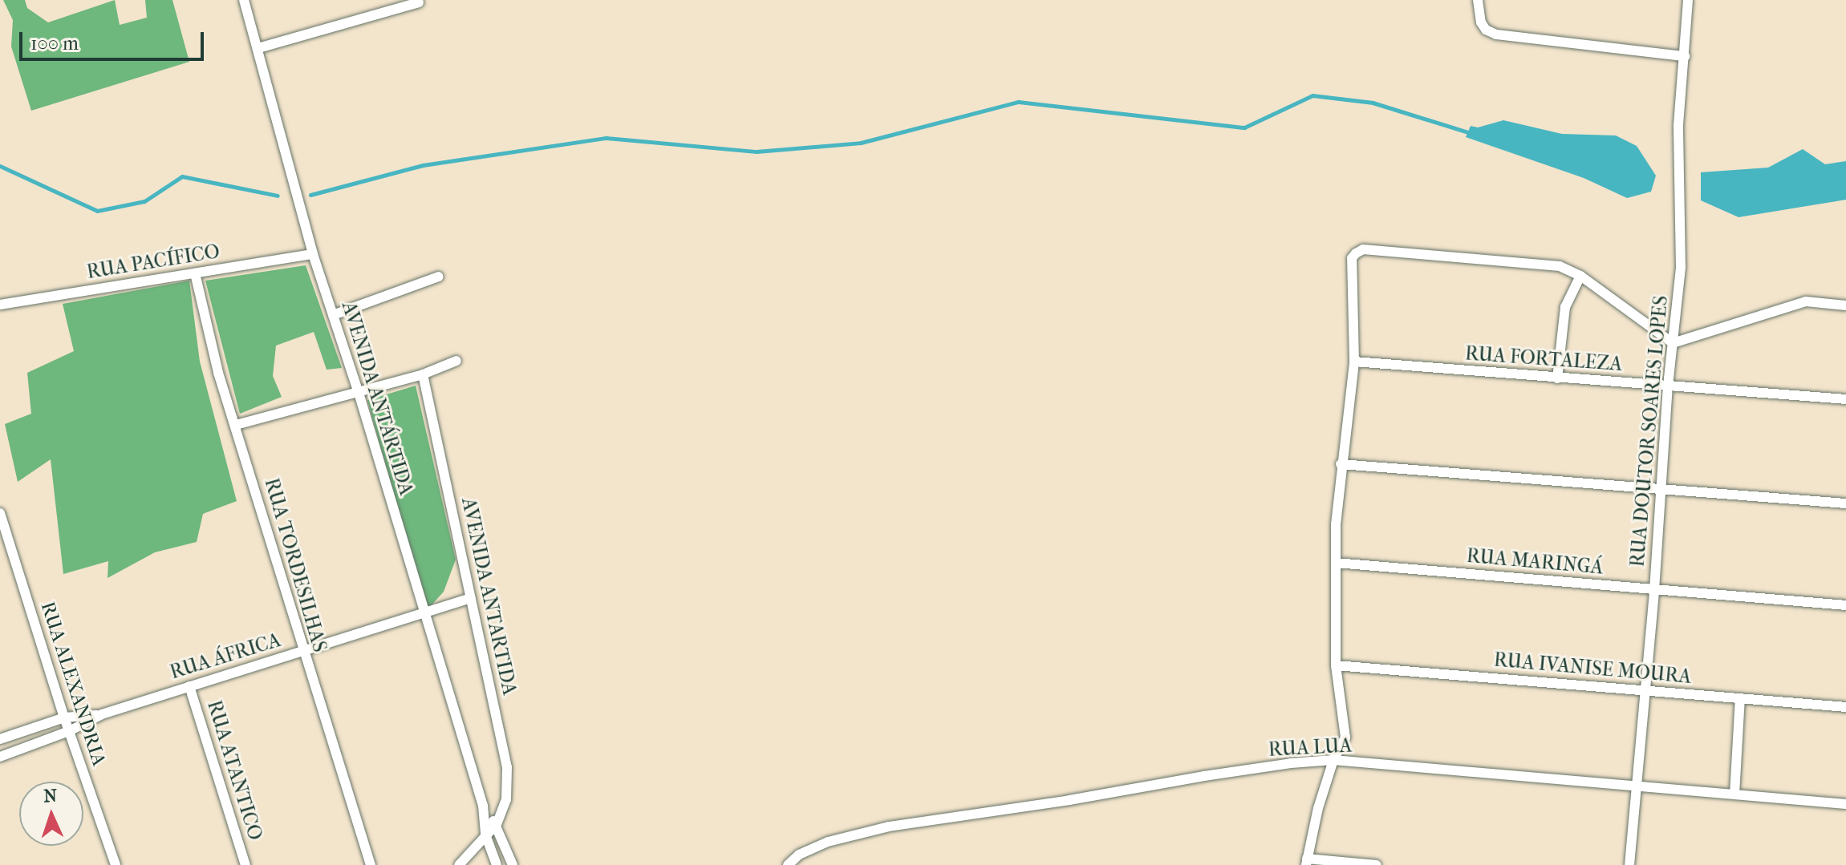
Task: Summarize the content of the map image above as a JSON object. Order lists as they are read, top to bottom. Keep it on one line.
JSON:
{"streets":{"street":["RUA PACÍFICO","RUA FORTALEZA","AVENIDA ANTÁRTIDA","RUA DOUTOR SOARES LOPES","RUA MARINGÁ","RUA TORDESILHAS","AVENIDA ANTARTIDA","RUA ÁFRICA","RUA IVANISE MOURA","RUA ALEXANDRIA","RUA LUA","RUA ATANTICO"]},"crossings":[["RUA PACÍFICO","AVENIDA ANTÁRTIDA"],["RUA PACÍFICO","RUA TORDESILHAS"],["RUA FORTALEZA","RUA DOUTOR SOARES LOPES"],["AVENIDA ANTÁRTIDA","AVENIDA ANTARTIDA"],["AVENIDA ANTÁRTIDA","RUA ÁFRICA"],["RUA DOUTOR SOARES LOPES","RUA MARINGÁ"],["RUA DOUTOR SOARES LOPES","RUA IVANISE MOURA"],["RUA DOUTOR SOARES LOPES","RUA LUA"],["RUA TORDESILHAS","RUA ÁFRICA"],["AVENIDA ANTARTIDA","RUA ÁFRICA"],["RUA ÁFRICA","RUA ALEXANDRIA"],["RUA ÁFRICA","RUA ATANTICO"]],"scale_bar":"100 m","north":"top"}
